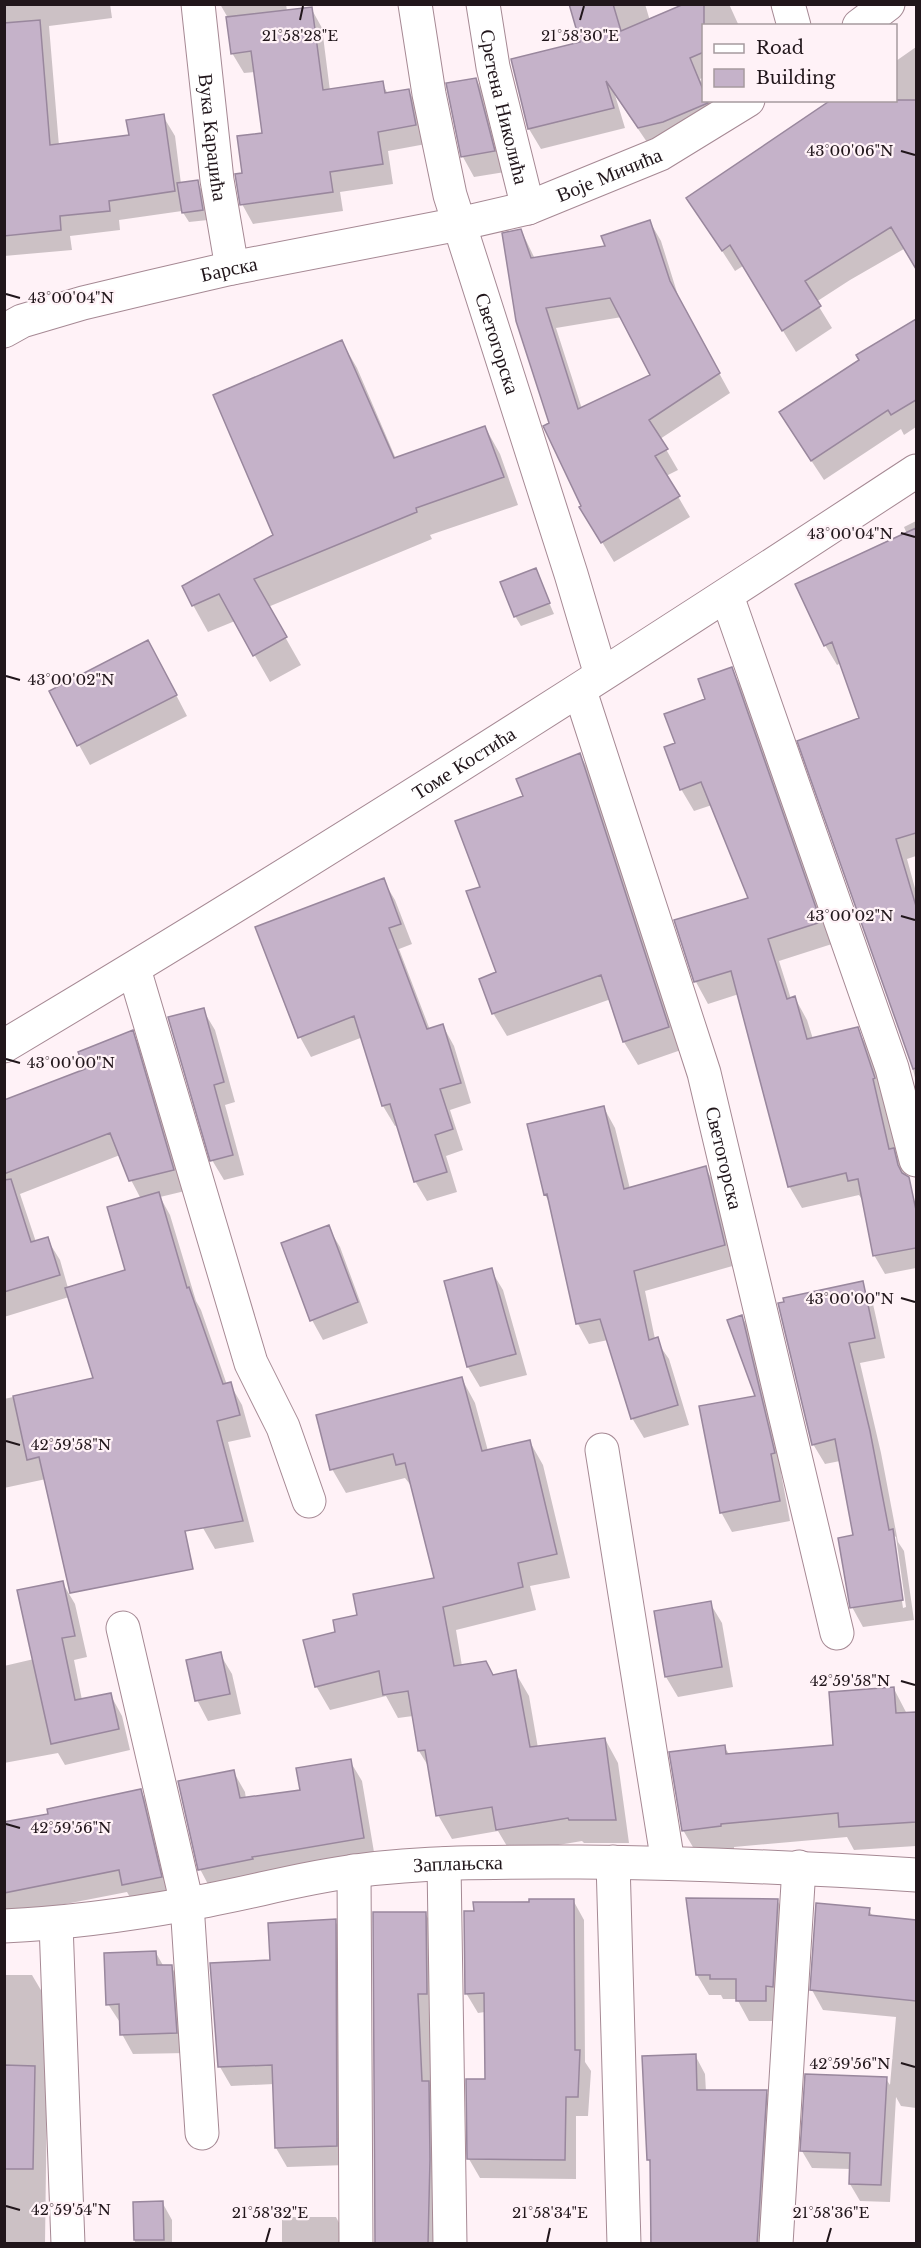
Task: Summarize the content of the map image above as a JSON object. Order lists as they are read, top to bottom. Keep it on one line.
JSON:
{"streets":{"street":["Сретена Николића","Вука Караџића","Воје Мичића","Барска","Светогорска","Томе Костића","Заплањска"]},"crossings":[["Сретена Николића","Воје Мичића"],["Вука Караџића","Барска"],["Воје Мичића","Барска"],["Воје Мичића","Светогорска"],["Барска","Светогорска"],["Светогорска","Томе Костића"]],"legend":["Road","Building"],"coordinates":["21°58'28\"E","21°58'30\"E","43°00'06\"N","43°00'04\"N","43°00'02\"N","43°00'00\"N","42°59'58\"N","42°59'56\"N","42°59'54\"N","21°58'32\"E","21°58'34\"E","21°58'36\"E"]}
